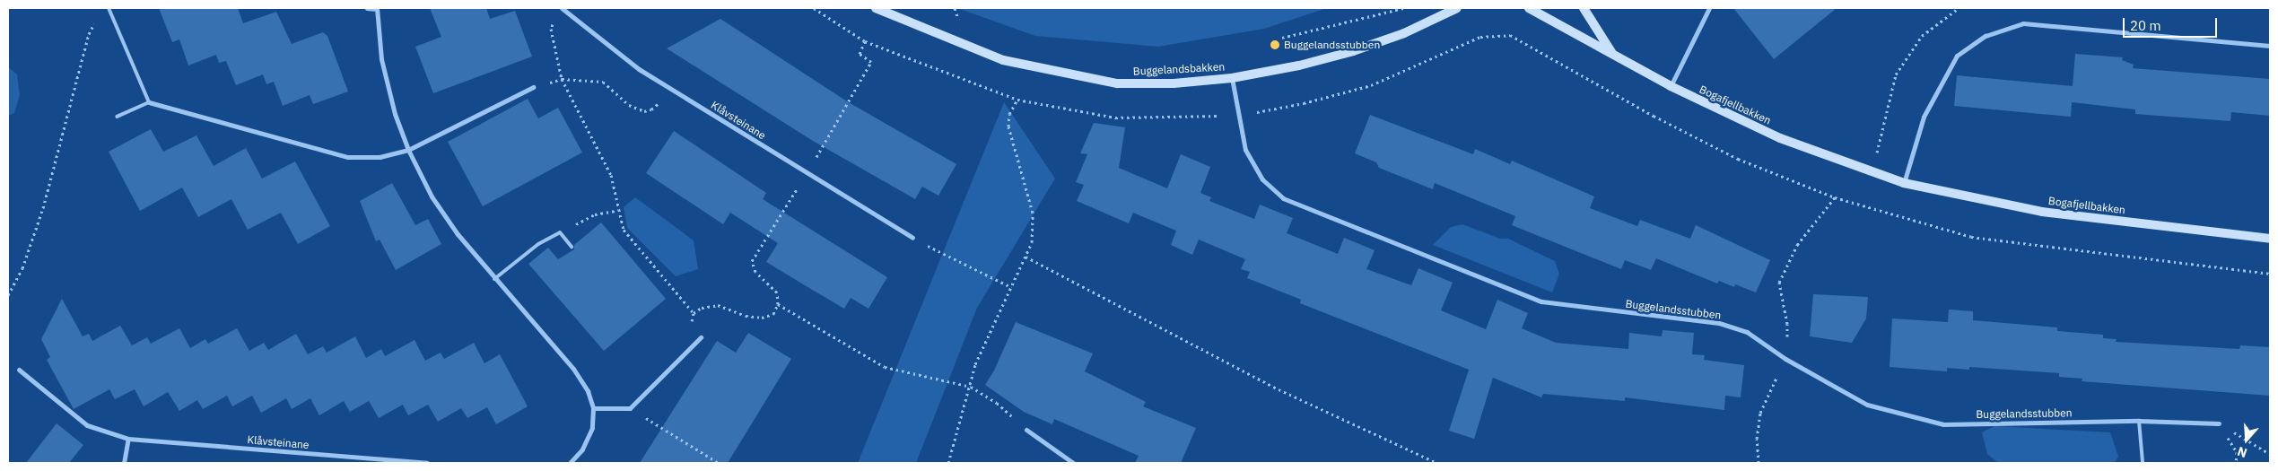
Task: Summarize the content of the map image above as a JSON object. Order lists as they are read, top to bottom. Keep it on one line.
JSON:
{"streets":{"street":["Buggelandsbakken","Bogafjellbakken","Klåvsteinane","Buggelandsstubben"]},"crossings":[["Buggelandsbakken","Buggelandsstubben"]],"places":["Buggelandsstubben"],"scale_bar":"20 m","north":"bottom"}
